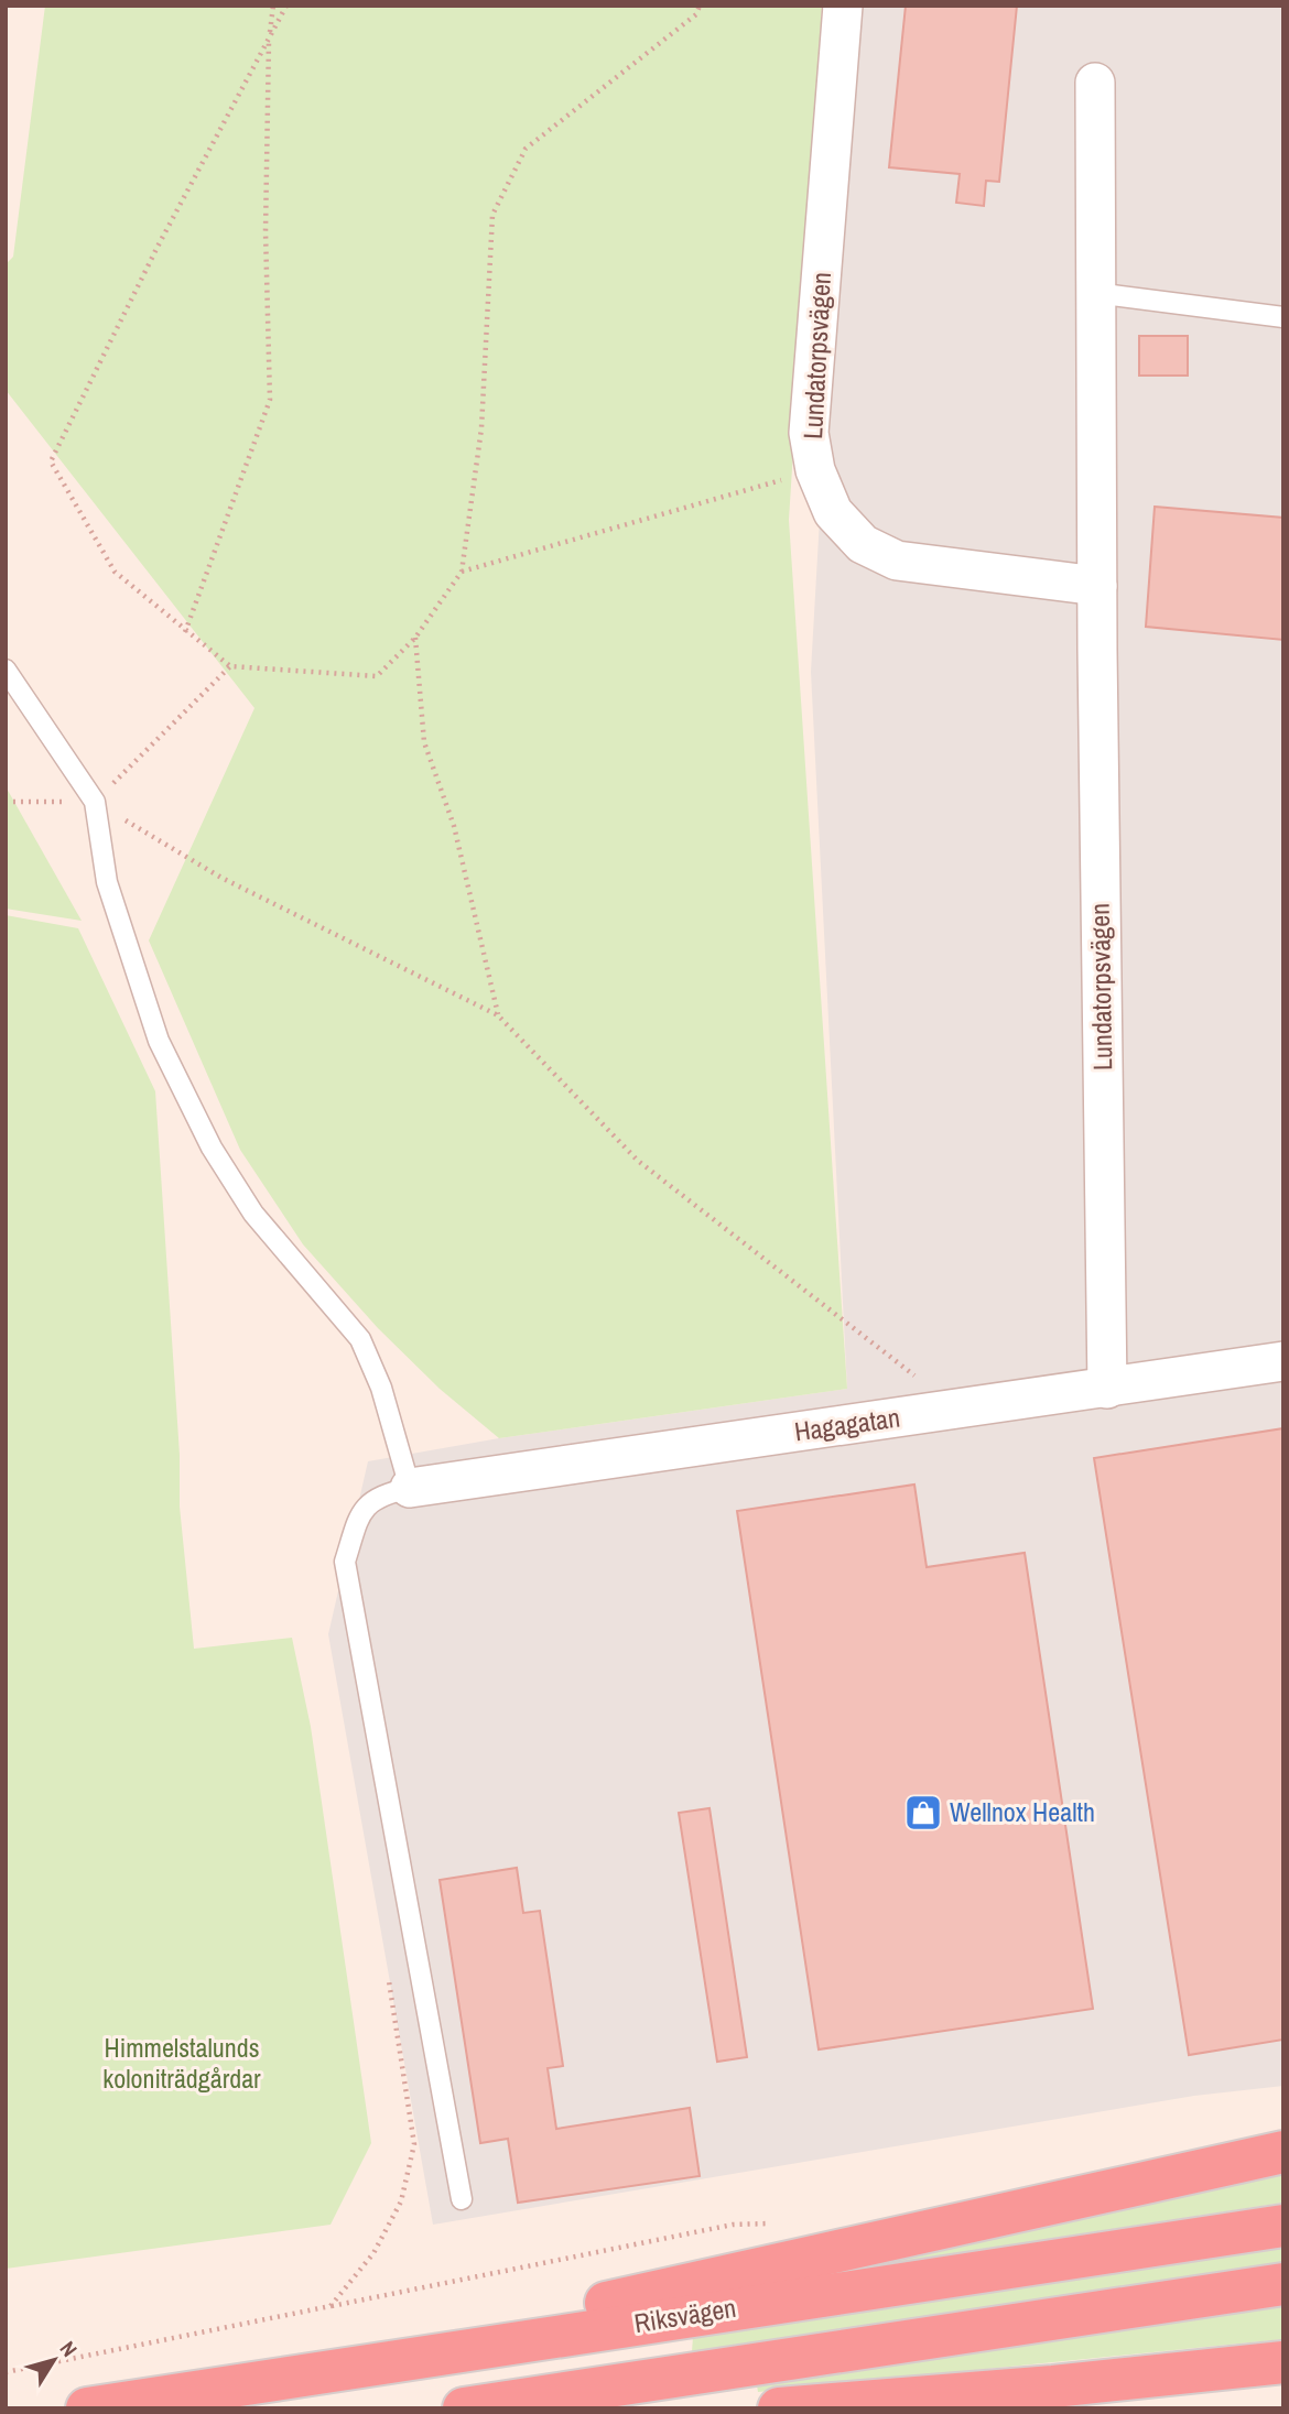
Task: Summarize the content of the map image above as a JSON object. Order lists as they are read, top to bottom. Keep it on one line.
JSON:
{"streets":{"highway":["Riksvägen"],"street":["Lundatorpsvägen","Hagagatan"]},"crossings":[["Lundatorpsvägen","Hagagatan"]],"parks":["Himmelstalunds koloniträdgårdar"],"places":{"shop":["Wellnox Health"]},"north":"top right"}
